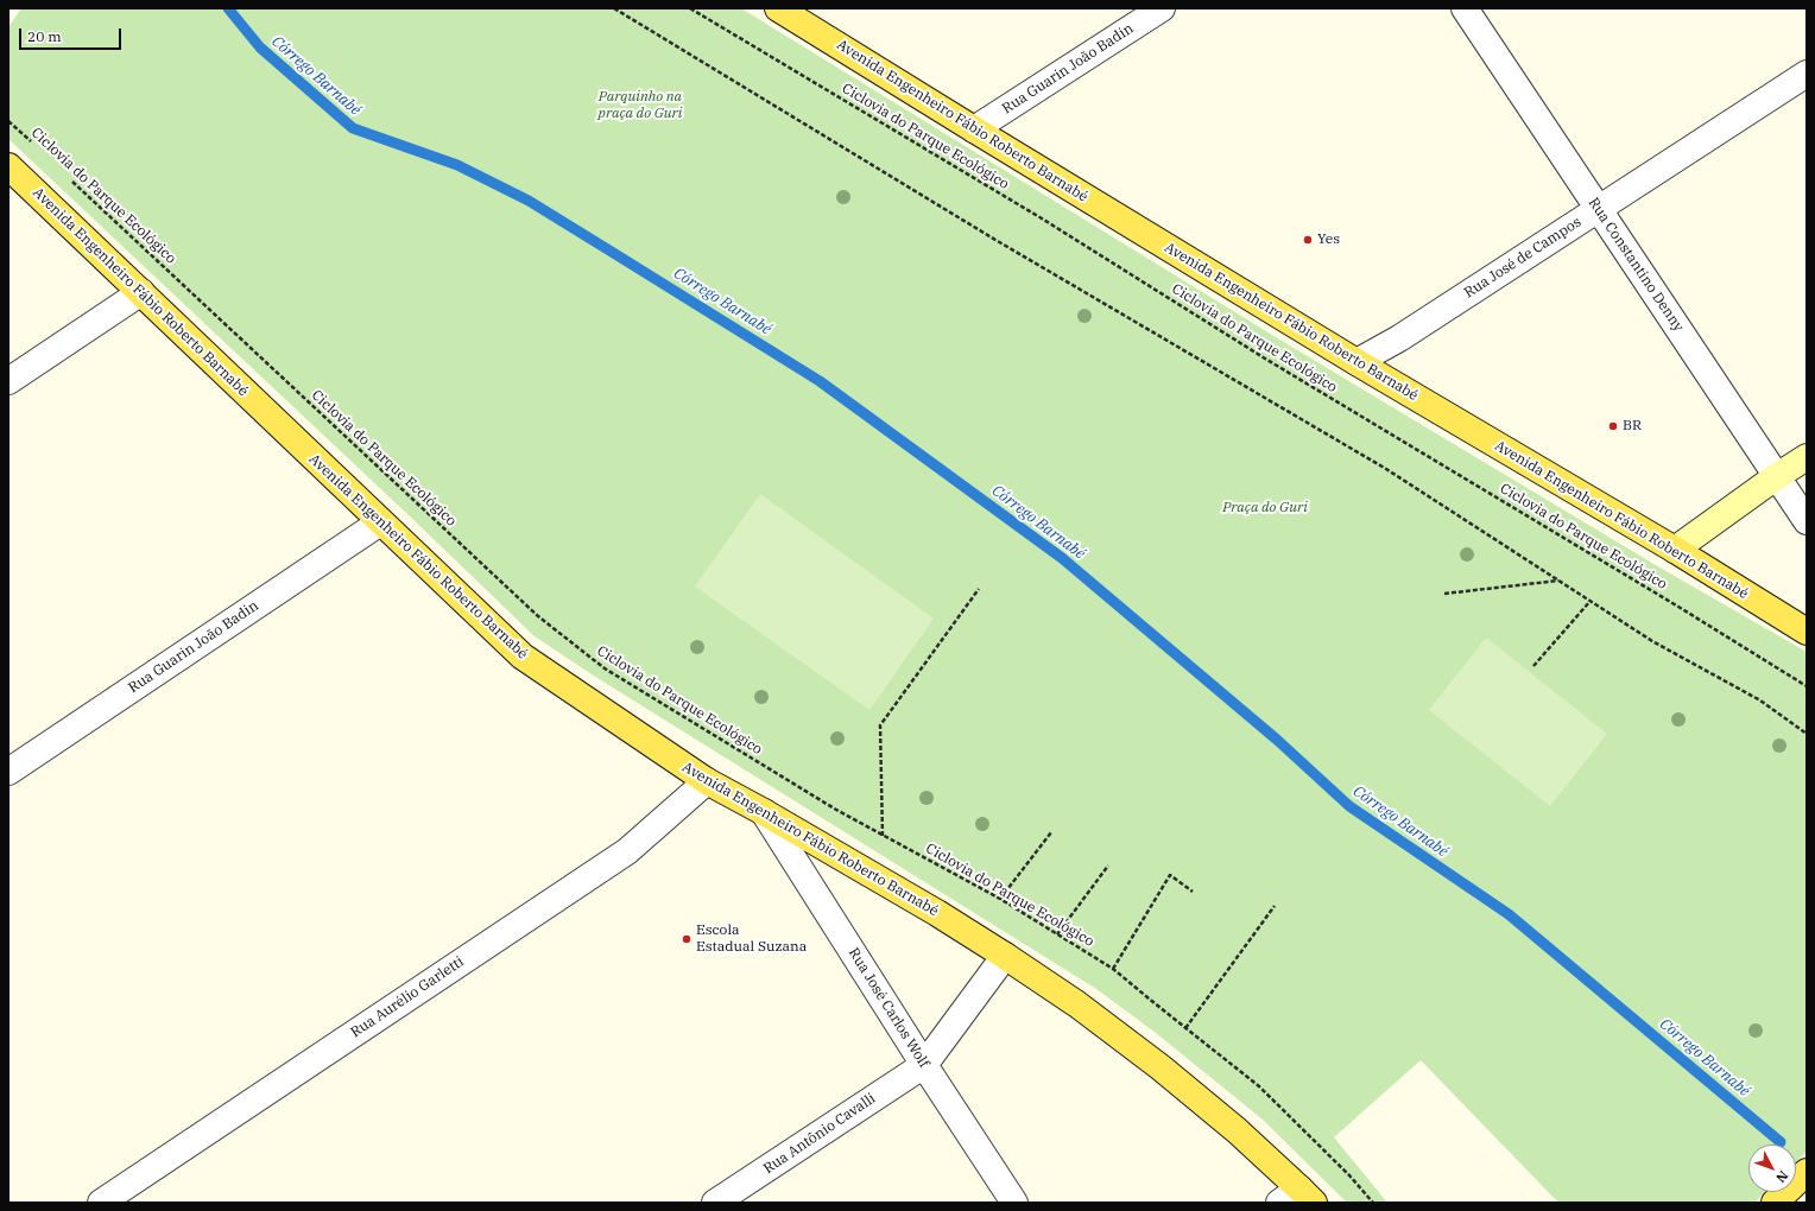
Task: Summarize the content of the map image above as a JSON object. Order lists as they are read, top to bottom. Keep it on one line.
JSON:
{"streets":{"main road":["Avenida Engenheiro Fábio Roberto Barnabé"],"street":["Rua Guarin João Badin","Rua José de Campos","Rua Constantino Denny","Rua Aurélio Garletti","Rua José Carlos Wolf","Rua Antônio Cavalli"],"path":["Ciclovia do Parque Ecológico"]},"crossings":[["Rua Guarin João Badin","Avenida Engenheiro Fábio Roberto Barnabé"],["Avenida Engenheiro Fábio Roberto Barnabé","Rua José de Campos"],["Avenida Engenheiro Fábio Roberto Barnabé","Rua Aurélio Garletti"],["Avenida Engenheiro Fábio Roberto Barnabé","Rua José Carlos Wolf"],["Rua José de Campos","Rua Constantino Denny"],["Rua José Carlos Wolf","Rua Antônio Cavalli"]],"water":["Córrego Barnabé"],"parks":["Parquinho na praça do Guri","Praça do Guri"],"places":["Yes","BR","Escola Estadual Suzana"],"scale_bar":"20 m","north":"bottom right"}
